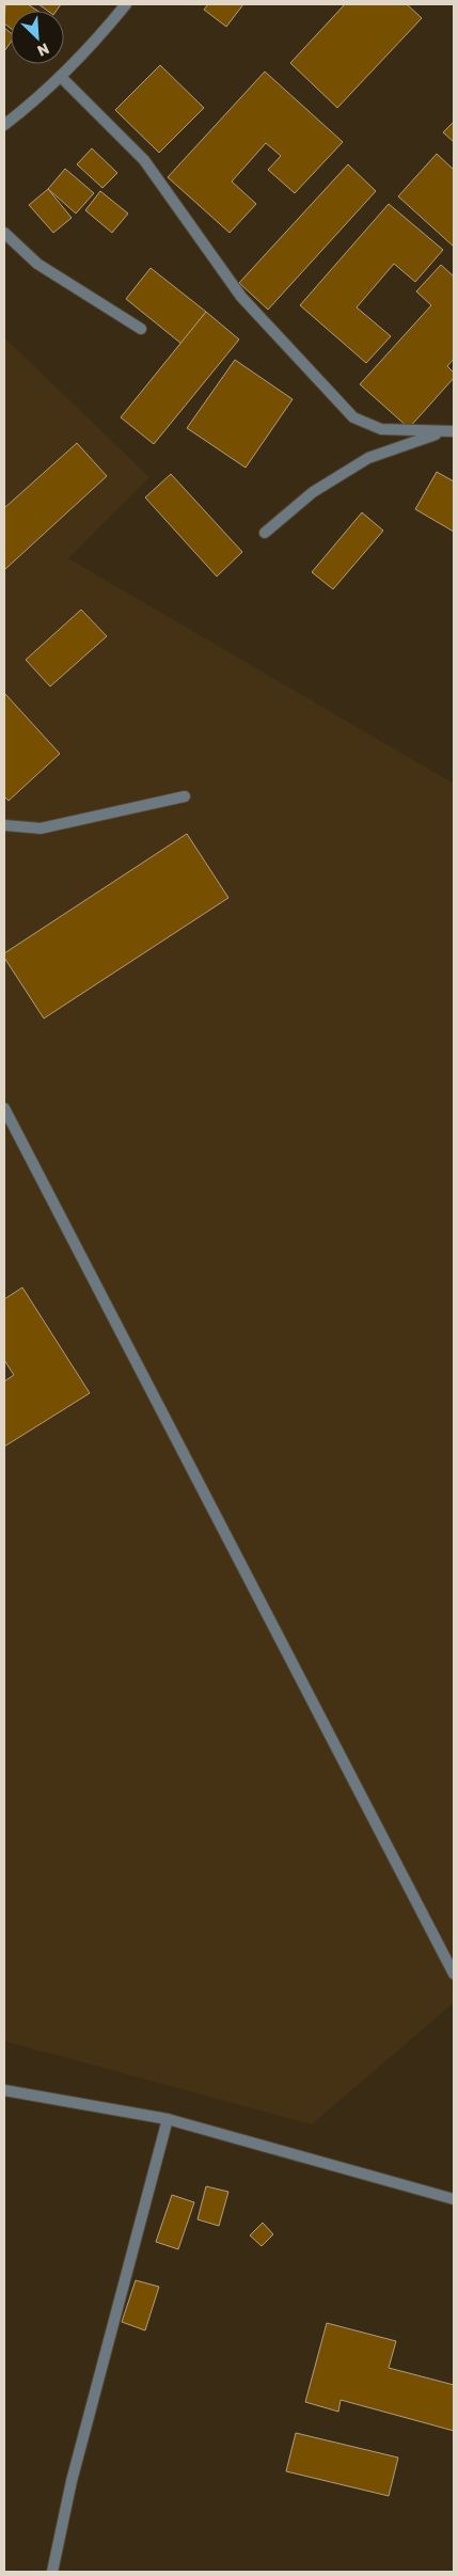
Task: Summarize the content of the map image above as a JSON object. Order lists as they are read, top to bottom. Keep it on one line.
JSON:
{"north":"bottom right"}
